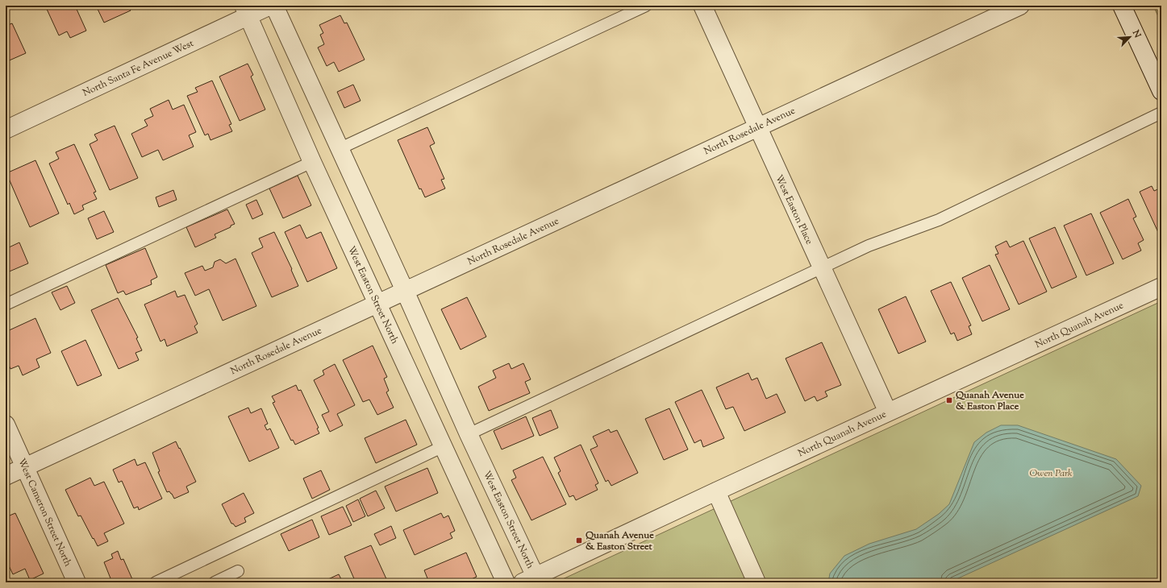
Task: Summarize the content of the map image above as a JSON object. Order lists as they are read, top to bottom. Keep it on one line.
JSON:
{"streets":{"street":["North Santa Fe Avenue West","North Rosedale Avenue","West Easton Place","West Easton Street North","North Quanah Avenue","West Cameron Street North"]},"crossings":[["North Santa Fe Avenue West","West Easton Street North"],["North Rosedale Avenue","West Easton Place"],["North Rosedale Avenue","West Easton Street North"],["North Rosedale Avenue","West Cameron Street North"],["West Easton Place","North Quanah Avenue"],["West Easton Street North","North Quanah Avenue"]],"parks":["Owen Park"],"places":{"transit":["Quanah Avenue & Easton Place","Quanah Avenue & Easton Street"]},"north":"top right"}
